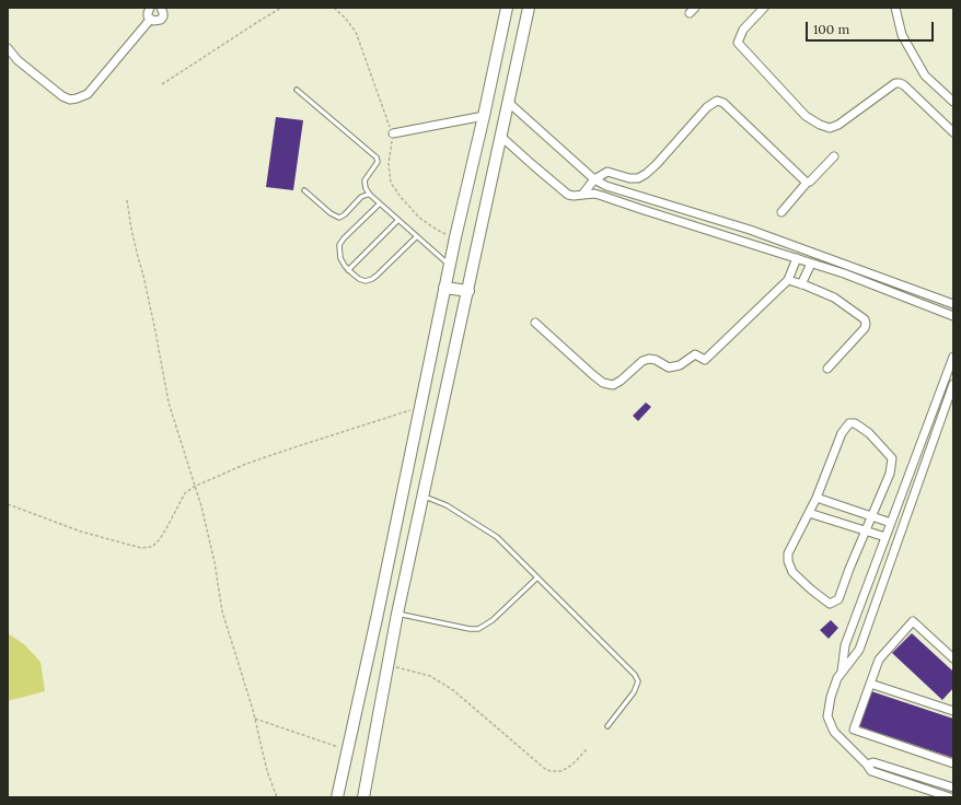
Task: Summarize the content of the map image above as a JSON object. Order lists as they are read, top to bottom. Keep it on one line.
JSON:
{"scale_bar":"100 m"}
